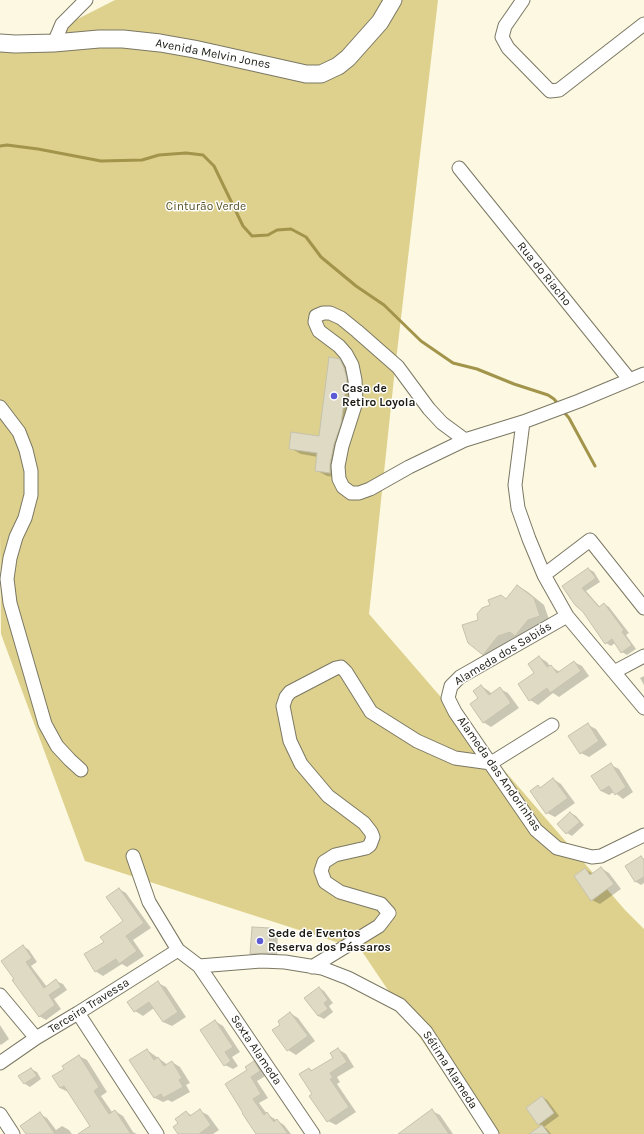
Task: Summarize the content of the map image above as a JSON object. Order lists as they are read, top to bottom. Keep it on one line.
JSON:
{"streets":{"main road":["Avenida Melvin Jones"],"street":["Rua do Riacho","Alameda dos Sabiás","Alameda das Andorinhas","Terceira Travessa","Sexta Alameda","Sétima Alameda"]},"crossings":[["Alameda dos Sabiás","Alameda das Andorinhas"],["Sexta Alameda","Sétima Alameda"]],"parks":["Cinturão Verde"],"places":["Casa de Retiro Loyola","Sede de Eventos Reserva dos Pássaros"]}
